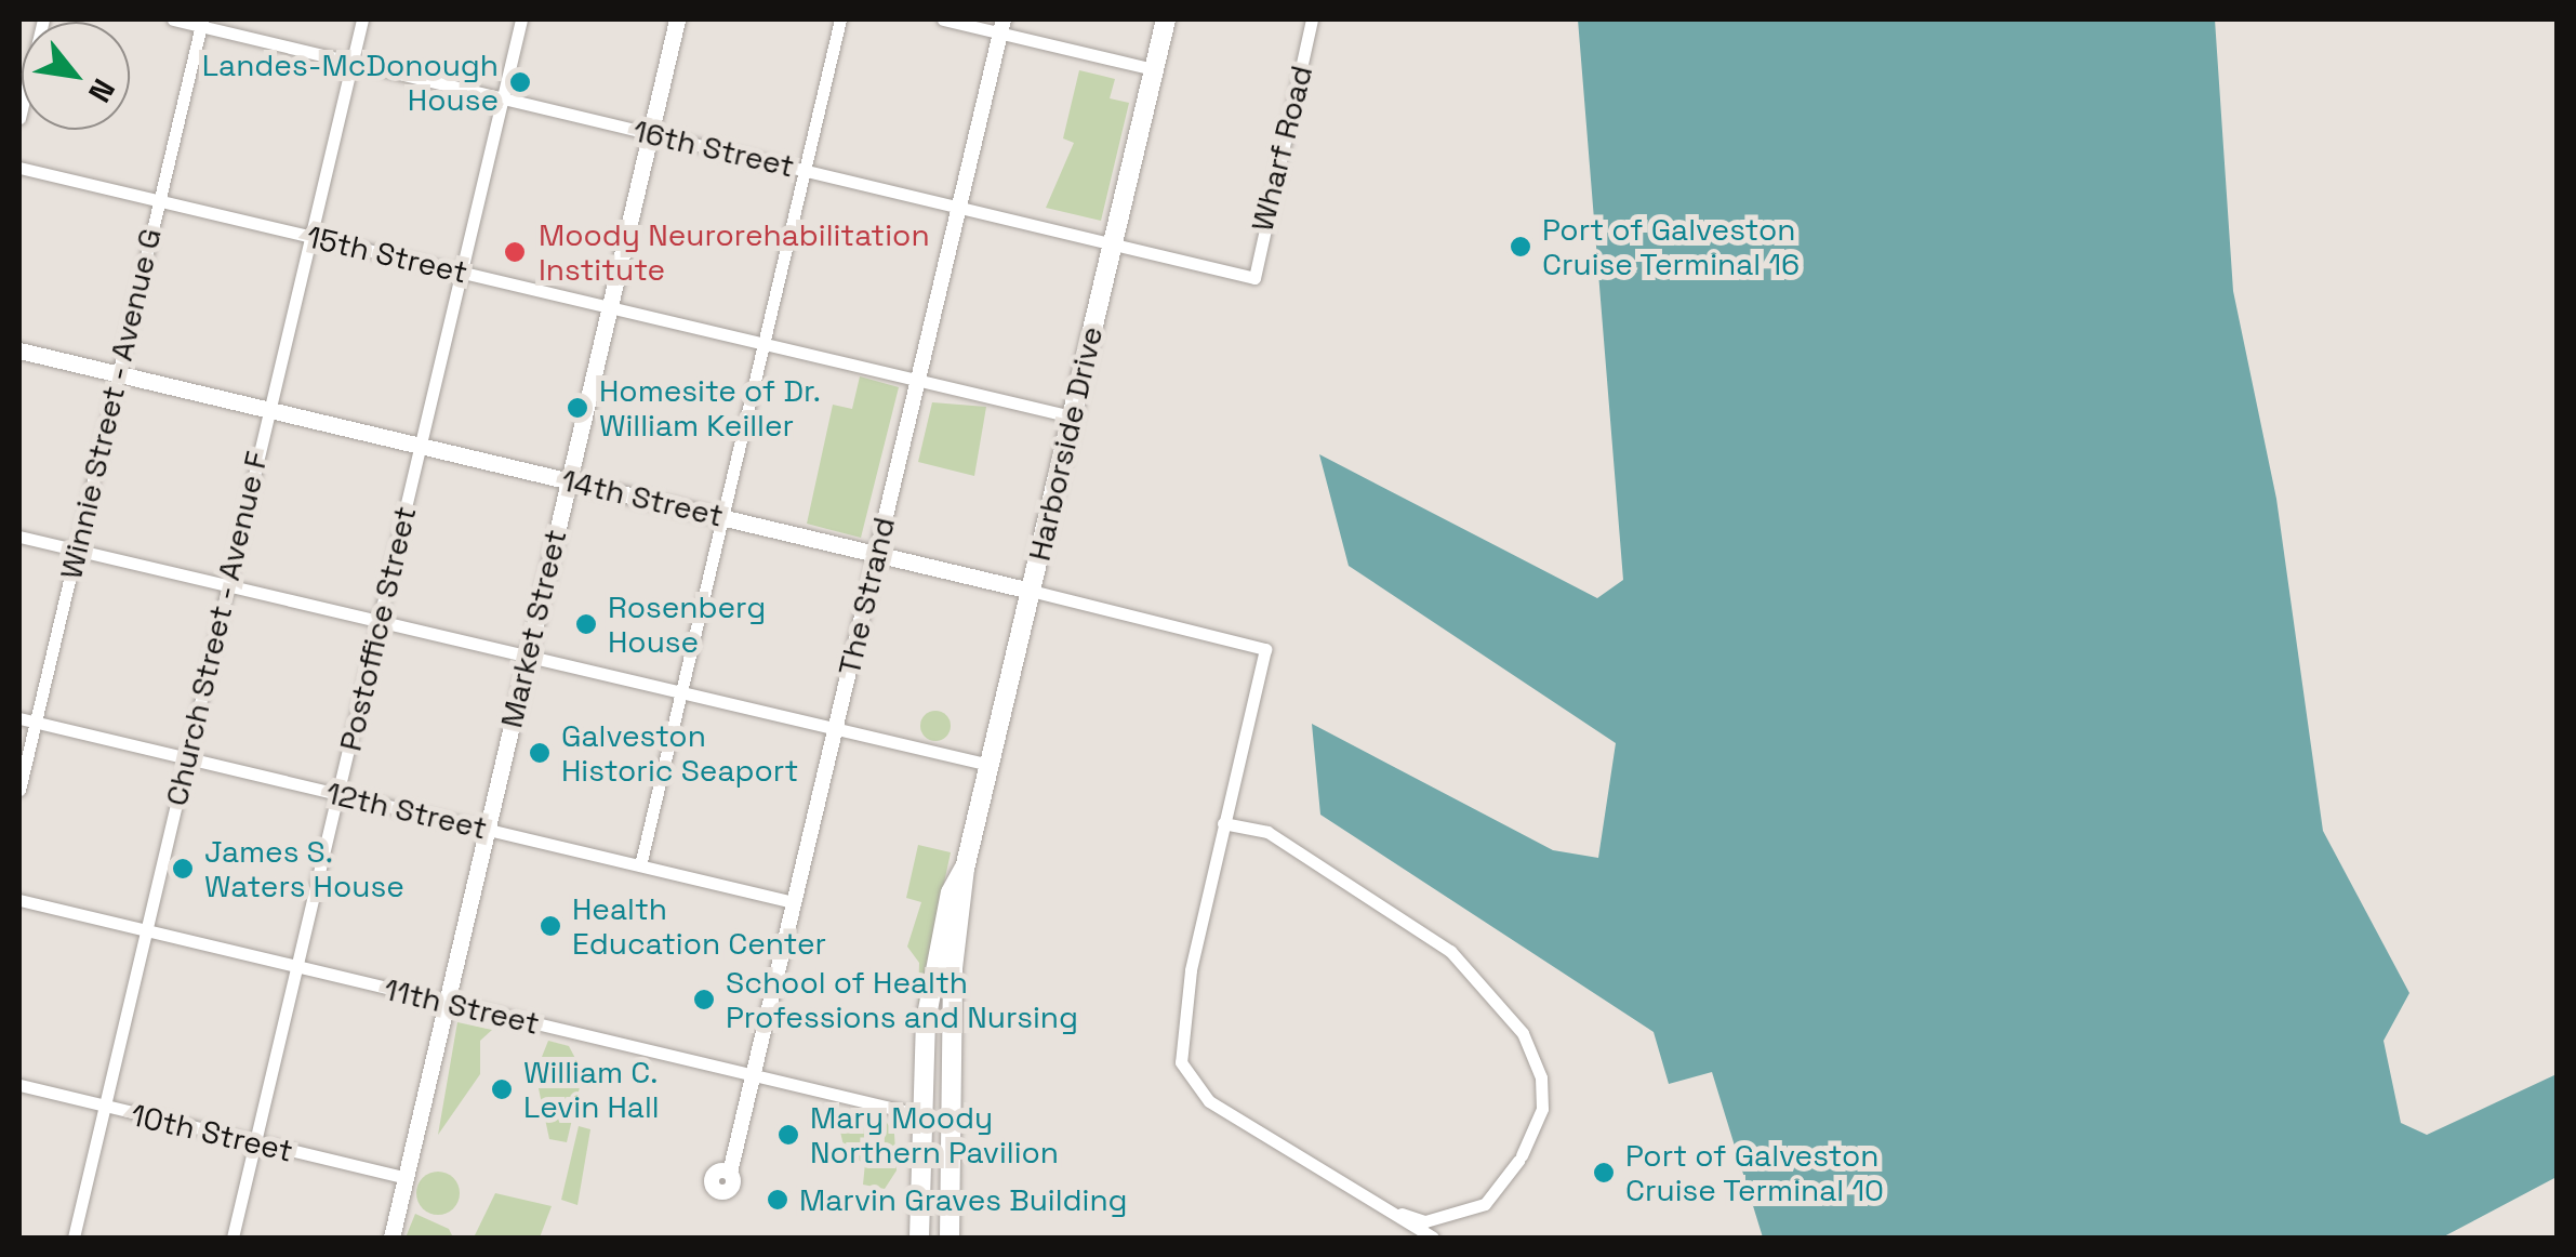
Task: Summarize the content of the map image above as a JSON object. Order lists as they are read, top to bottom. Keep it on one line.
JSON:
{"streets":{"main road":["Harborside Drive","14th Street","Market Street"],"street":["16th Street","Wharf Road","15th Street","Winnie Street - Avenue G","The Strand","Church Street - Avenue F","Postoffice Street","12th Street","11th Street","10th Street"]},"crossings":[["16th Street","Wharf Road"],["16th Street","Winnie Street - Avenue G"],["16th Street","Harborside Drive"],["16th Street","The Strand"],["16th Street","Church Street - Avenue F"],["16th Street","Postoffice Street"],["16th Street","Market Street"],["15th Street","Winnie Street - Avenue G"],["15th Street","Harborside Drive"],["15th Street","The Strand"],["15th Street","Church Street - Avenue F"],["15th Street","Postoffice Street"],["15th Street","Market Street"],["Winnie Street - Avenue G","14th Street"],["Winnie Street - Avenue G","12th Street"],["Harborside Drive","14th Street"],["14th Street","The Strand"],["14th Street","Church Street - Avenue F"],["14th Street","Postoffice Street"],["14th Street","Market Street"],["The Strand","12th Street"],["The Strand","11th Street"],["Church Street - Avenue F","12th Street"],["Church Street - Avenue F","11th Street"],["Church Street - Avenue F","10th Street"],["Postoffice Street","12th Street"],["Postoffice Street","11th Street"],["Postoffice Street","10th Street"],["Market Street","12th Street"],["Market Street","11th Street"],["Market Street","10th Street"]],"places":["Landes-McDonough House","Port of Galveston Cruise Terminal 16","Moody Neurorehabilitation Institute","Homesite of Dr. William Keiller","Rosenberg House","Galveston Historic Seaport","James S. Waters House","Health Education Center","School of Health Professions and Nursing","William C. Levin Hall","Mary Moody Northern Pavilion","Port of Galveston Cruise Terminal 10","Marvin Graves Building"],"north":"bottom right"}
